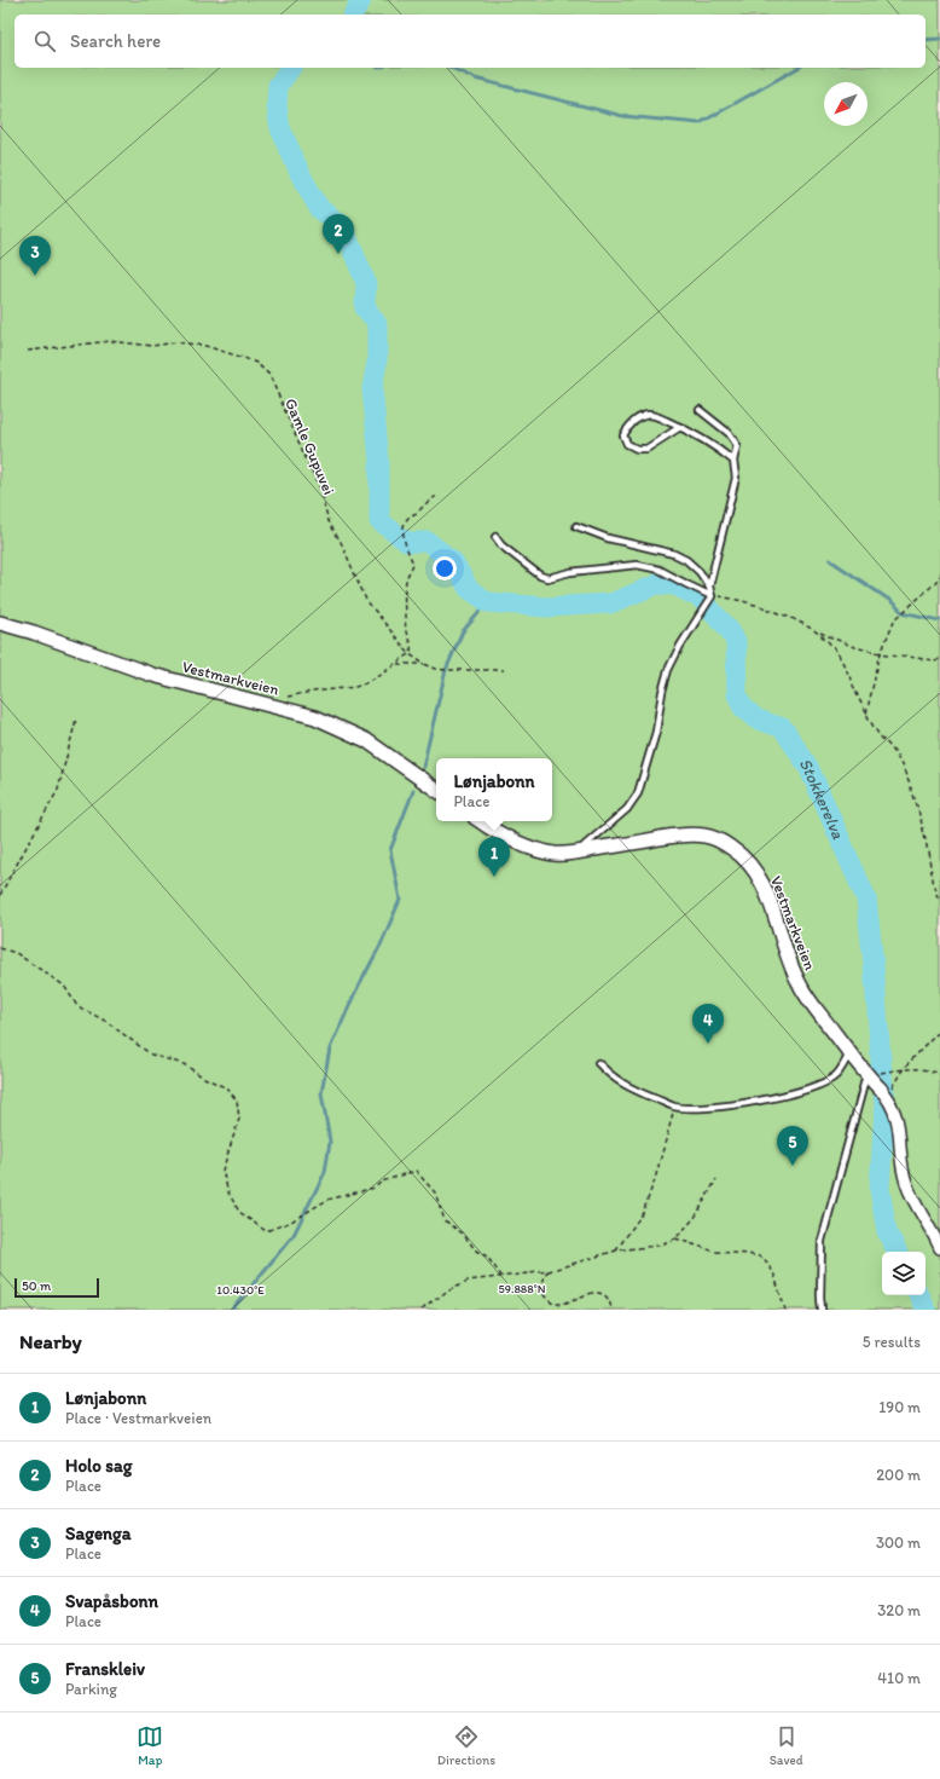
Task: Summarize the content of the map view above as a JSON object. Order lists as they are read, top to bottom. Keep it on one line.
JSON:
{"streets":{"street":["Vestmarkveien"],"path":["Gamle Gupuvei"]},"water":["Stokkerelva"],"scale_bar":"50 m","north":"bottom left","page":{"search":"Search here","pins":["2","3","1","4","5"],"popup":["Lønjabonn","Place"],"scale":"50 m","heading":["Nearby","5 results"],"list":[{"mark":"1","name":"Lønjabonn","note":"Place · Vestmarkveien","value":"190 m"},{"mark":"2","name":"Holo sag","note":"Place","value":"200 m"},{"mark":"3","name":"Sagenga","note":"Place","value":"300 m"},{"mark":"4","name":"Svapåsbonn","note":"Place","value":"320 m"},{"mark":"5","name":"Franskleiv","note":"Parking","value":"410 m"}],"nav":["Map","Directions","Saved"]},"coordinates":["59.888°N","10.430°E"]}
